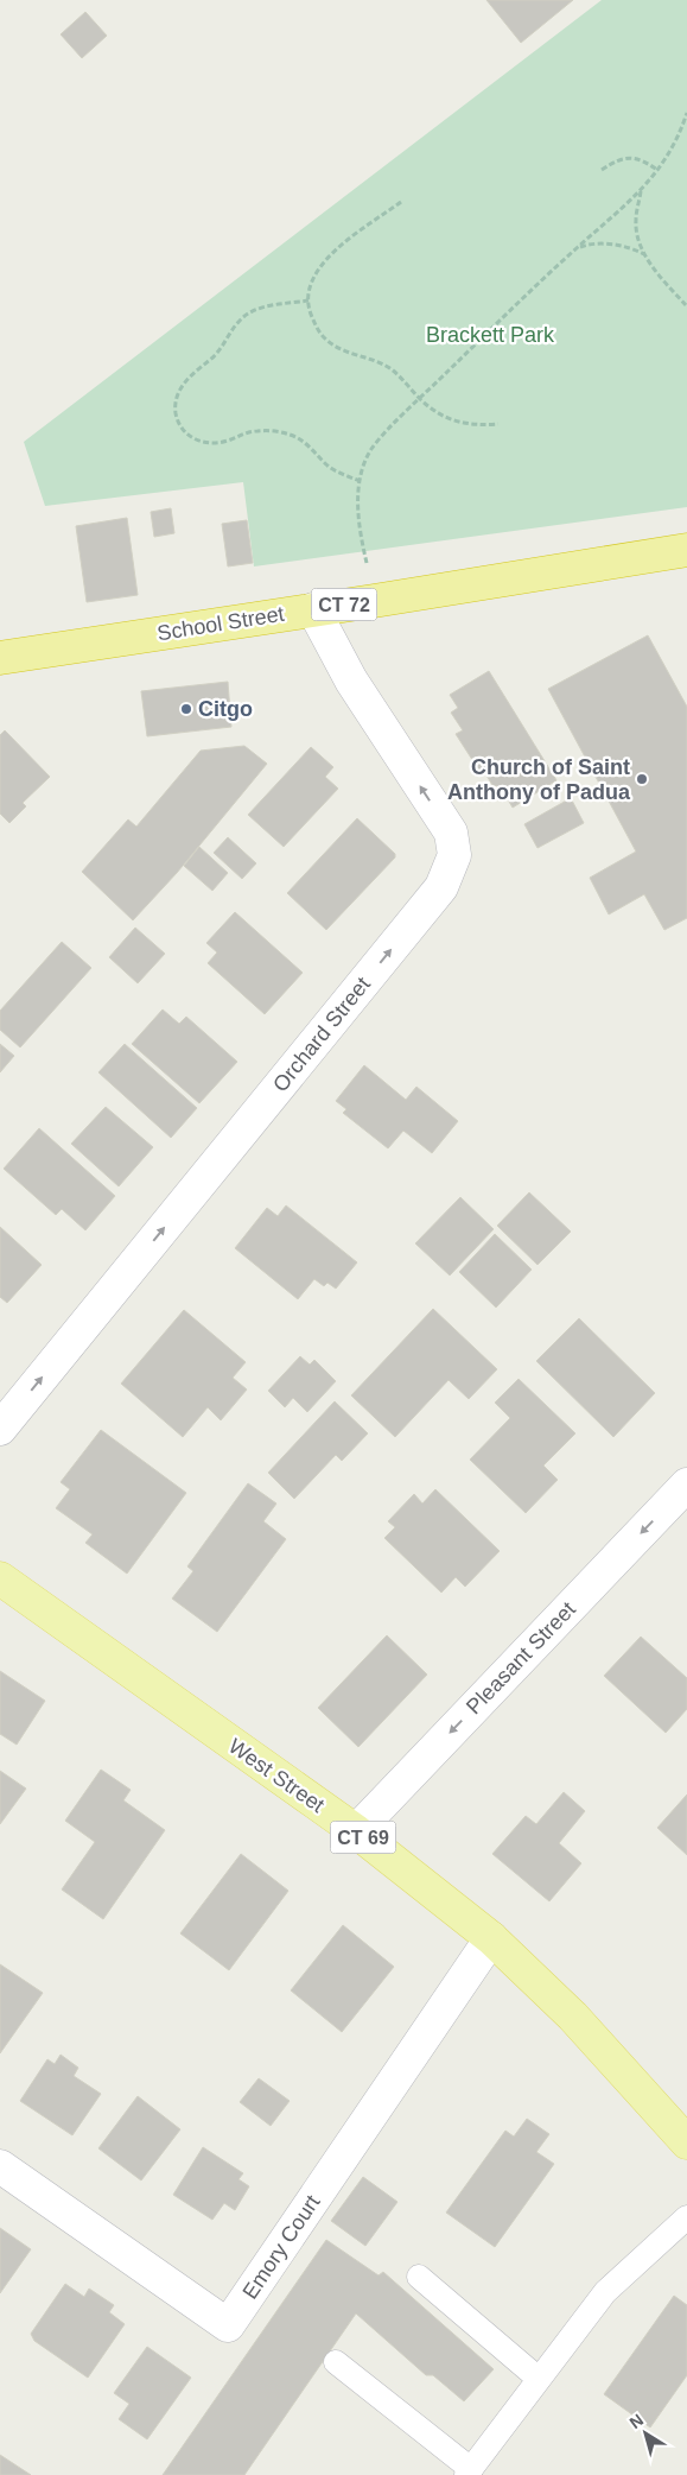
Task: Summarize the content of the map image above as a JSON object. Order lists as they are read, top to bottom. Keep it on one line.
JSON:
{"streets":{"highway":["CT 72","School Street"],"main road":["West Street","CT 69"],"street":["Orchard Street","Pleasant Street","Emory Court"]},"crossings":[["School Street","Orchard Street"],["Pleasant Street","West Street"],["West Street","Emory Court"]],"one_way":["Orchard Street","Pleasant Street"],"parks":["Brackett Park"],"places":["Citgo","Church of Saint Anthony of Padua"],"north":"top left"}
